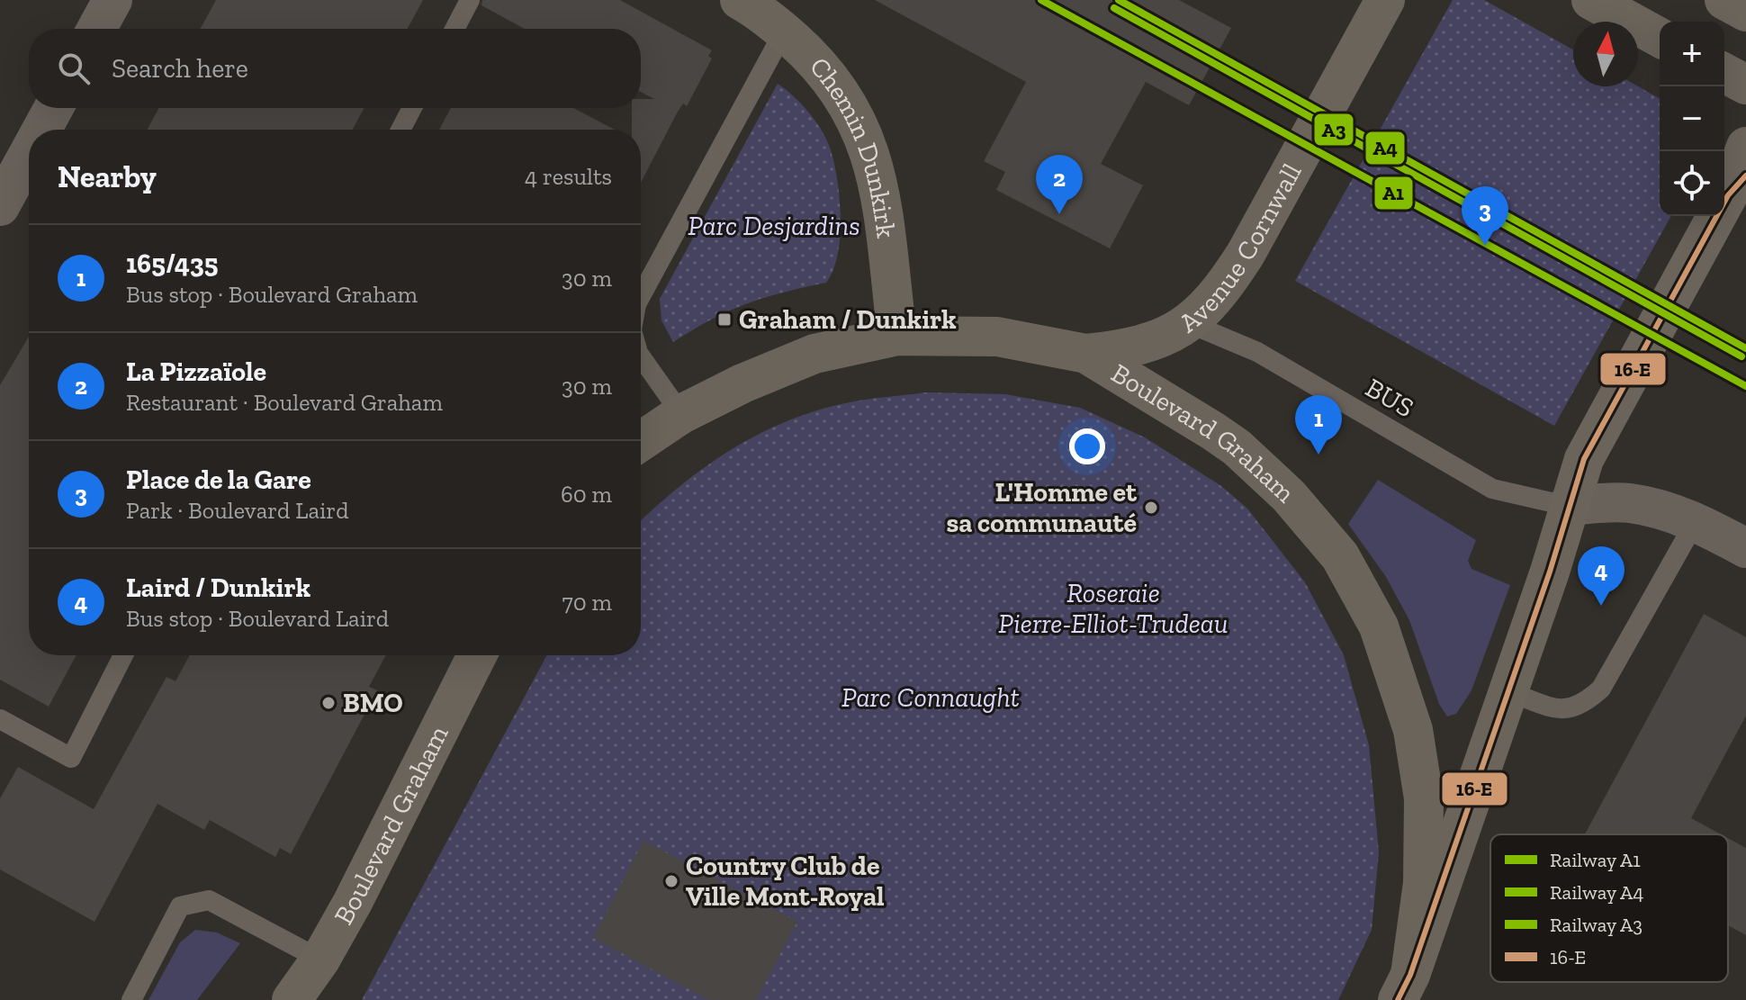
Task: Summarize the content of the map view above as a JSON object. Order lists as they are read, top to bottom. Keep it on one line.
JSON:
{"streets":{"street":["Chemin Dunkirk","Avenue Cornwall","Boulevard Graham"],"lane":["BUS"]},"crossings":[["Chemin Dunkirk","Boulevard Graham"],["Avenue Cornwall","BUS"],["Avenue Cornwall","Boulevard Graham"]],"parks":["Parc Desjardins","Roseraie Pierre-Elliot-Trudeau","Parc Connaught"],"places":{"transit":["Graham / Dunkirk"],"other":["L'Homme et sa communauté","BMO","Country Club de Ville Mont-Royal"]},"lines":["rail line A1","rail line A4","rail line A3","transit line 16-E"],"legend":["Railway A1","Railway A4","Railway A3","16-E"],"north":"top","page":{"map_buttons":["+","−"],"search":"Search here","heading":["Nearby","4 results"],"pins":["2","3","1","4"],"list":[{"mark":"1","name":"165/435","note":"Bus stop · Boulevard Graham","value":"30 m"},{"mark":"2","name":"La Pizzaïole","note":"Restaurant · Boulevard Graham","value":"30 m"},{"mark":"3","name":"Place de la Gare","note":"Park · Boulevard Laird","value":"60 m"},{"mark":"4","name":"Laird / Dunkirk","note":"Bus stop · Boulevard Laird","value":"70 m"}]}}
